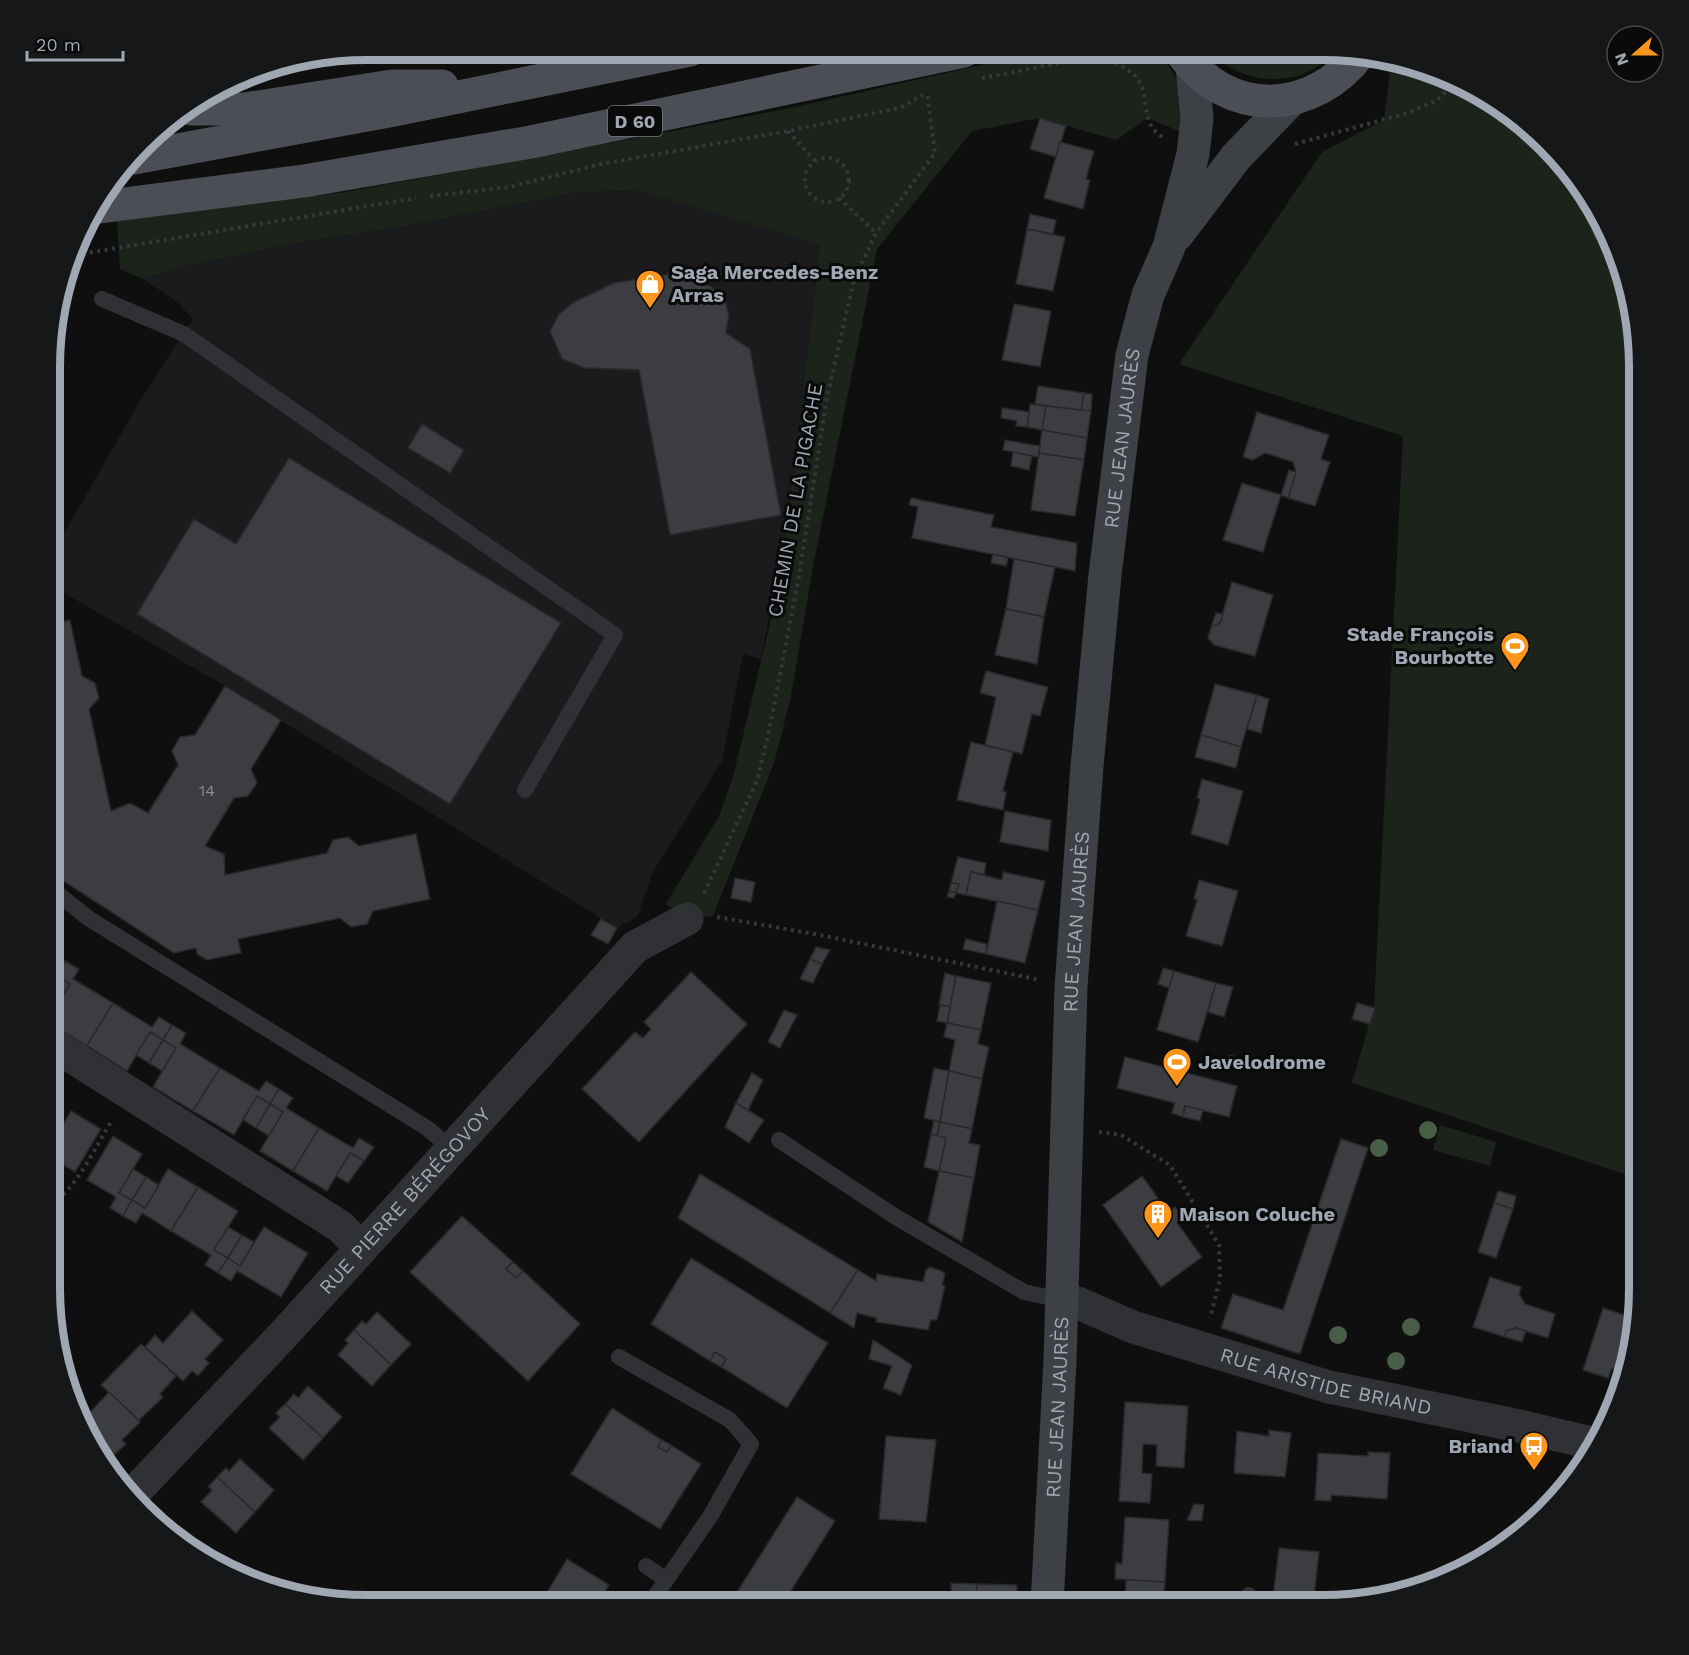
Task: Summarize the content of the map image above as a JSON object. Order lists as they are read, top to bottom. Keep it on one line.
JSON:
{"streets":{"main road":["D 60","RUE JEAN JAURÈS"],"street":["RUE PIERRE BÉRÉGOVOY","RUE ARISTIDE BRIAND"],"path":["CHEMIN DE LA PIGACHE"]},"crossings":[["RUE JEAN JAURÈS","RUE ARISTIDE BRIAND"],["CHEMIN DE LA PIGACHE","RUE PIERRE BÉRÉGOVOY"]],"places":{"shop":["Saga Mercedes-Benz Arras"],"sports":["Stade François Bourbotte","Javelodrome"],"building":["Maison Coluche"],"bus stop":["Briand"]},"house_numbers":["14"],"scale_bar":"20 m","north":"left"}
